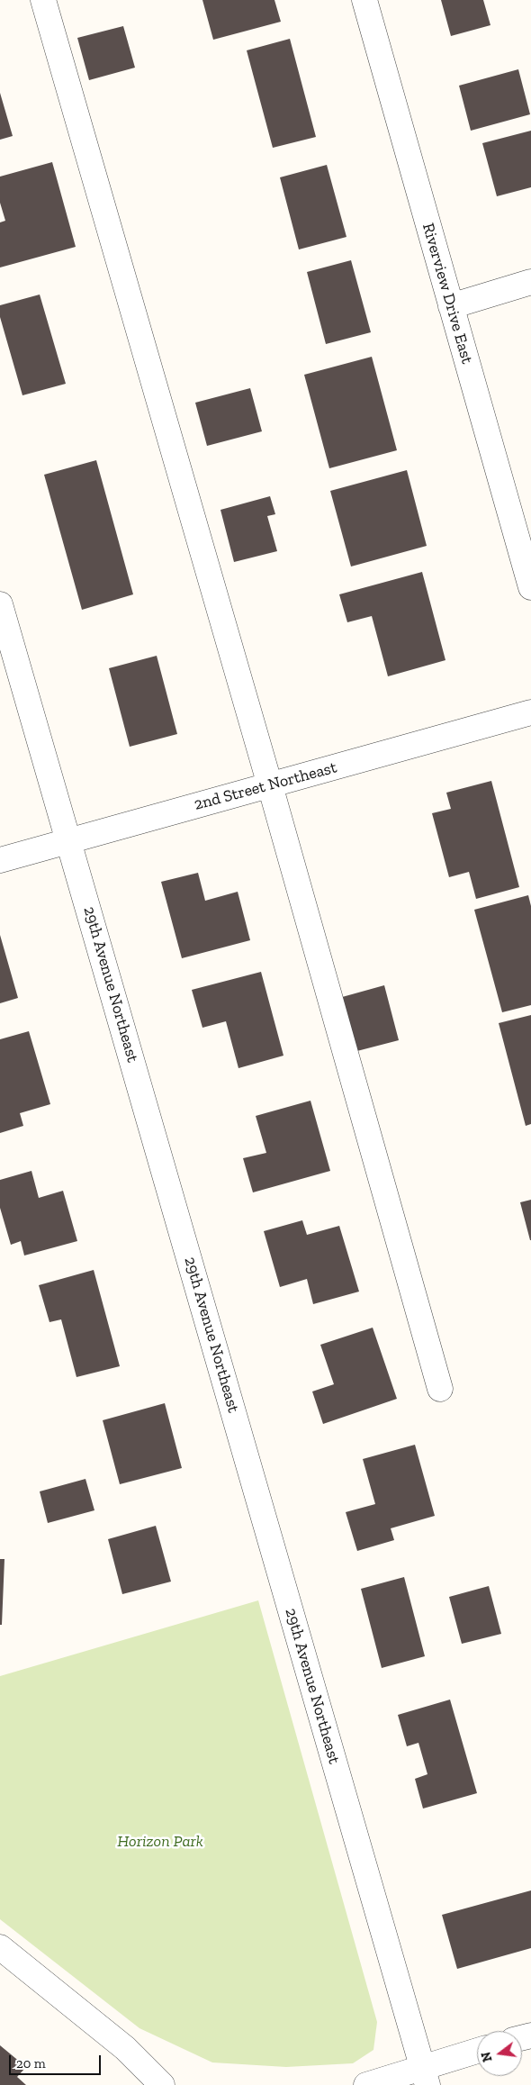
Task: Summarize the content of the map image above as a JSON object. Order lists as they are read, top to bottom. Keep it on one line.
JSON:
{"streets":{"street":["Riverview Drive East","2nd Street Northeast","29th Avenue Northeast"]},"crossings":[["2nd Street Northeast","29th Avenue Northeast"]],"parks":["Horizon Park"],"scale_bar":"20 m","north":"left"}
